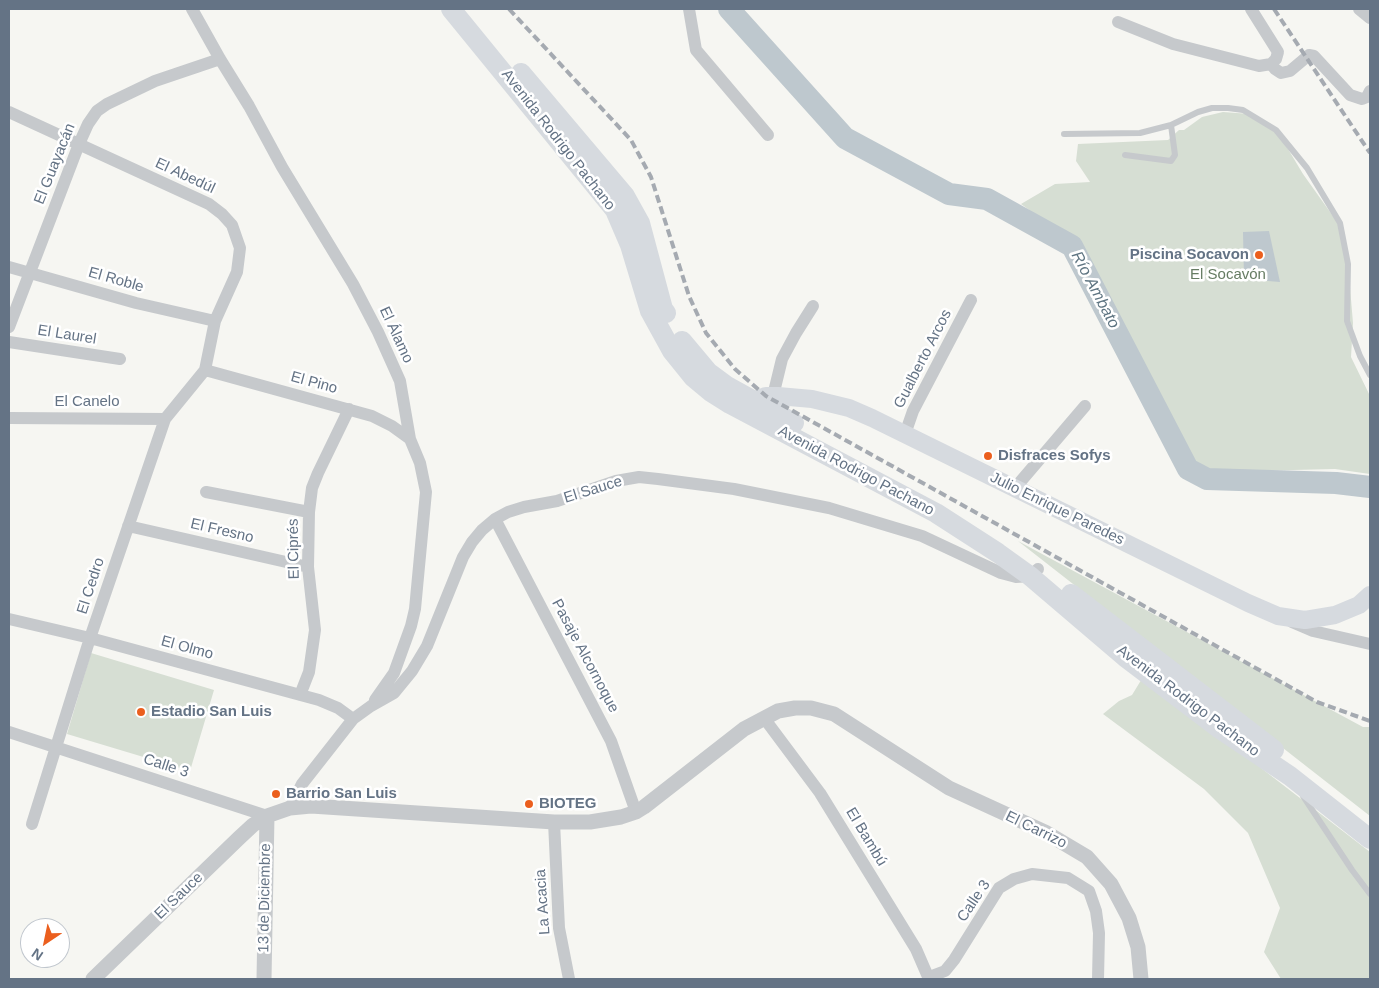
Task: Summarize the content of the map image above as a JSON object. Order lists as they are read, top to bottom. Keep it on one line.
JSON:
{"streets":{"main road":["Avenida Rodrigo Pachano","Julio Enrique Paredes"],"street":["El Guayacán","El Abedúl","El Roble","El Laurel","El Álamo","Gualberto Arcos","El Pino","El Canelo","El Sauce","El Fresno","El Ciprés","El Cedro","El Olmo","Pasaje Alcornoque","Calle 3","El Carrizo","El Bambú","13 de Diciembre","La Acacia"]},"crossings":[["Avenida Rodrigo Pachano","El Sauce"],["Avenida Rodrigo Pachano","Julio Enrique Paredes"],["El Guayacán","El Abedúl"],["El Guayacán","El Roble"],["El Guayacán","El Álamo"],["El Abedúl","El Roble"],["El Abedúl","El Pino"],["El Abedúl","El Cedro"],["El Álamo","El Pino"],["El Álamo","El Sauce"],["Gualberto Arcos","Julio Enrique Paredes"],["El Pino","El Ciprés"],["El Pino","El Cedro"],["El Canelo","El Cedro"],["El Sauce","El Olmo"],["El Sauce","Pasaje Alcornoque"],["El Sauce","Calle 3"],["El Sauce","El Carrizo"],["El Sauce","13 de Diciembre"],["El Sauce","La Acacia"],["El Fresno","El Ciprés"],["El Fresno","El Cedro"],["El Ciprés","El Olmo"],["El Cedro","El Olmo"],["El Cedro","Calle 3"],["Pasaje Alcornoque","El Carrizo"],["Calle 3","El Bambú"],["Calle 3","13 de Diciembre"],["El Carrizo","El Bambú"]],"water":["Río Ambato"],"parks":["El Socavón"],"places":["Piscina Socavon","Disfraces Sofys","Estadio San Luis","Barrio San Luis","BIOTEG"],"north":"bottom left"}
